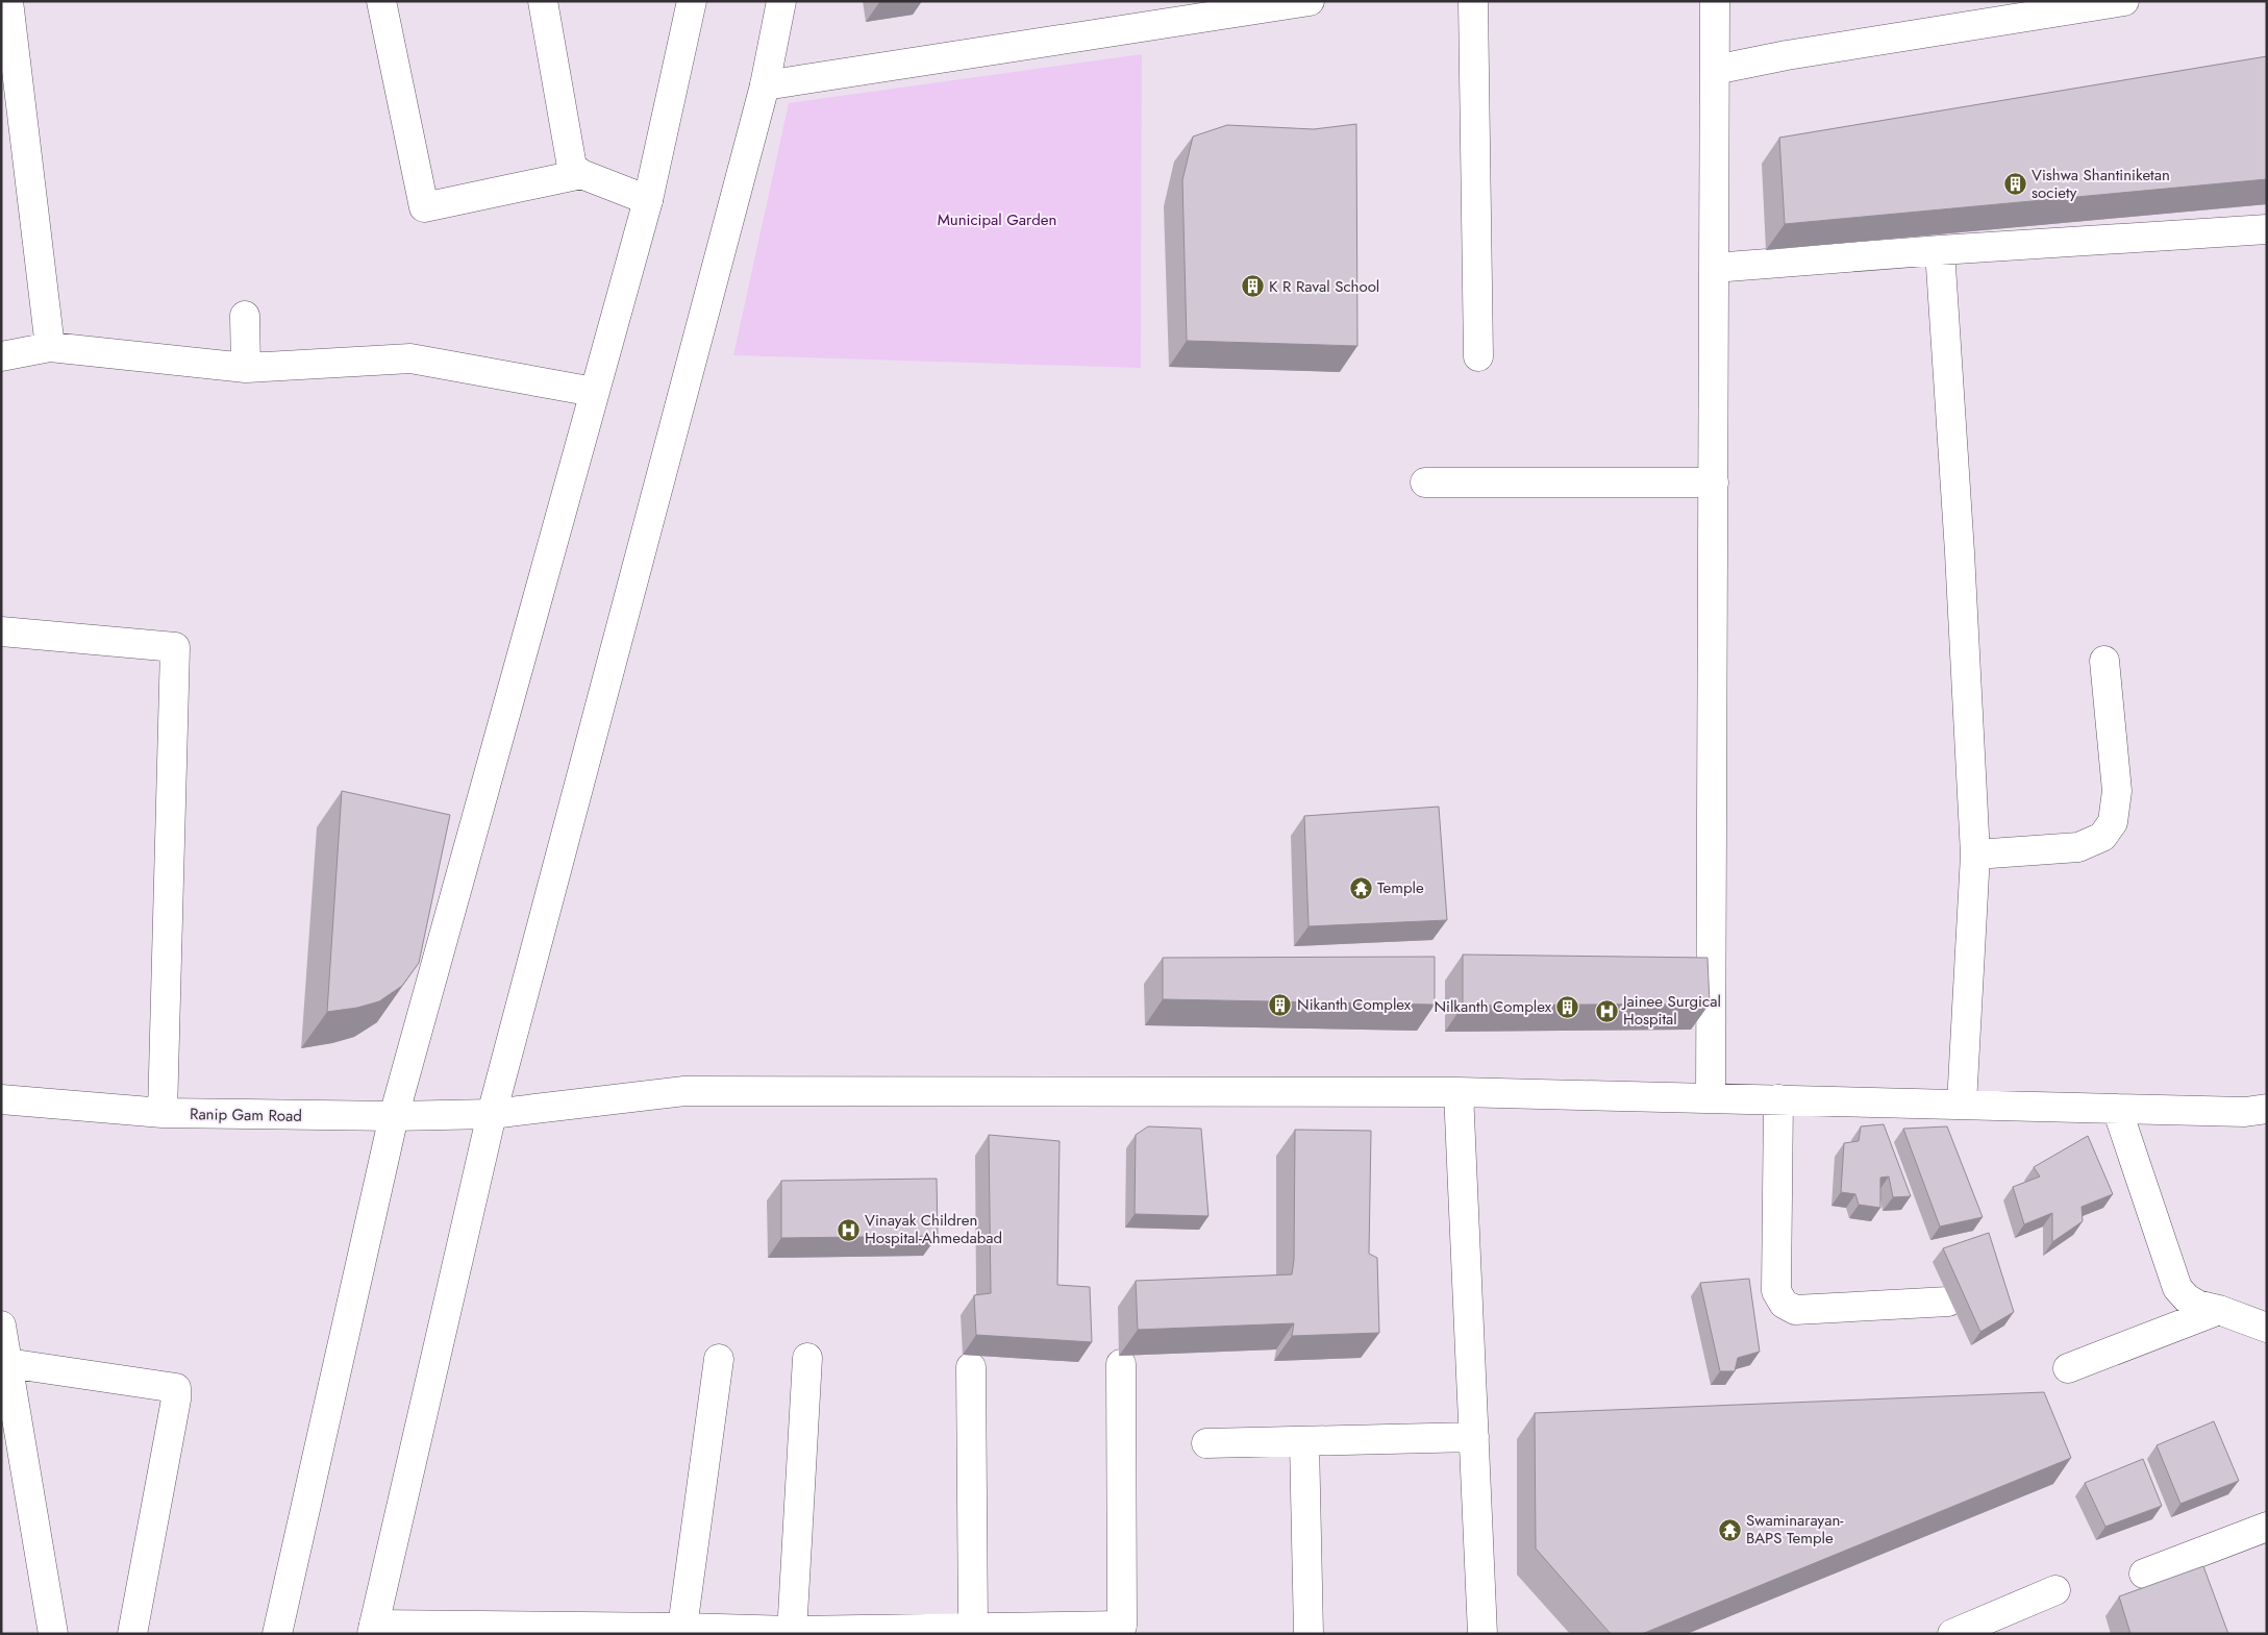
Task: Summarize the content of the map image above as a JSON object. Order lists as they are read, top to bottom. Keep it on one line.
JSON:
{"streets":{"street":["Ranip Gam Road"]},"parks":["Municipal Garden"],"places":{"building":["Vishwa Shantiniketan society","K R Raval School","Nikanth Complex","Nilkanth Complex"],"temple":["Temple","Swaminarayan- BAPS Temple"],"hospital":["Jainee Surgical Hospital","Vinayak Children Hospital-Ahmedabad"]}}
